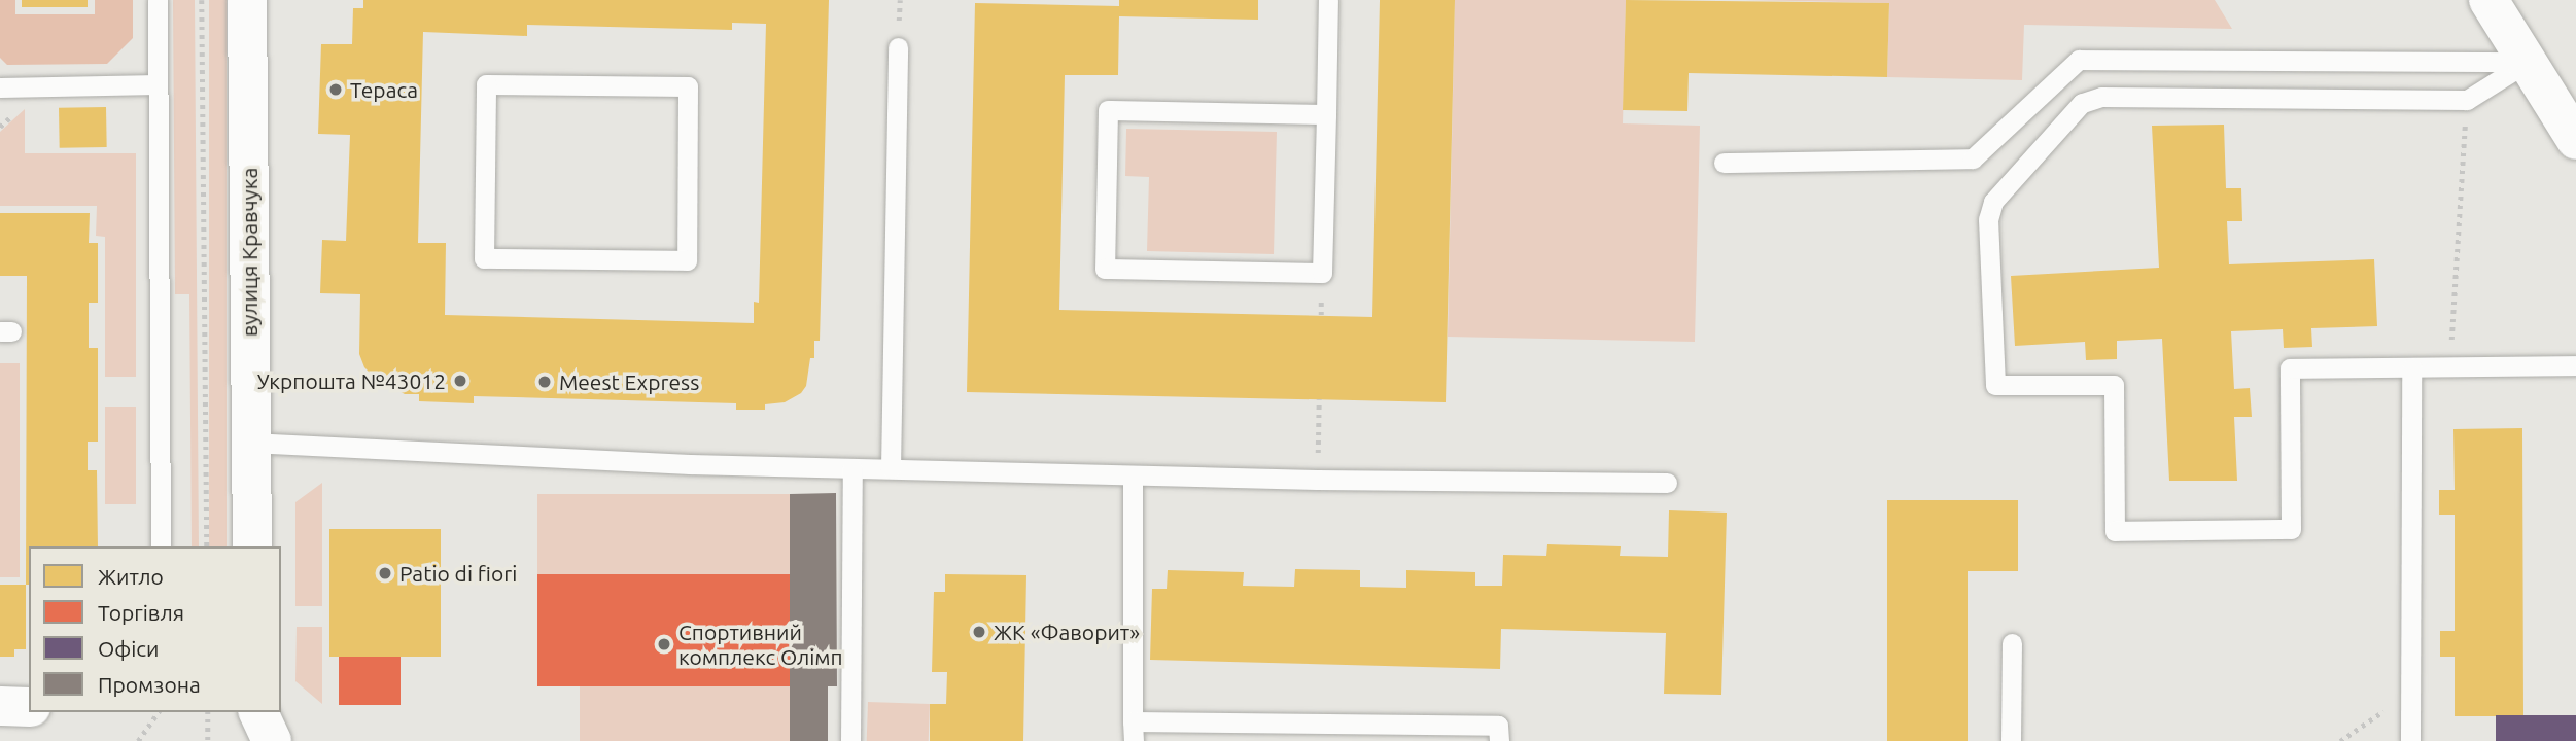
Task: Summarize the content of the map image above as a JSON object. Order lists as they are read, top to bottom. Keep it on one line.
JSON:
{"streets":{"street":["вулиця Кравчука"]},"places":["Тераса","Укрпошта №43012","Meest Express","Patio di fiori","ЖК «Фаворит»","Спортивний комплекс Олімп"],"legend":["Житло","Торгівля","Офіси","Промзона"]}
